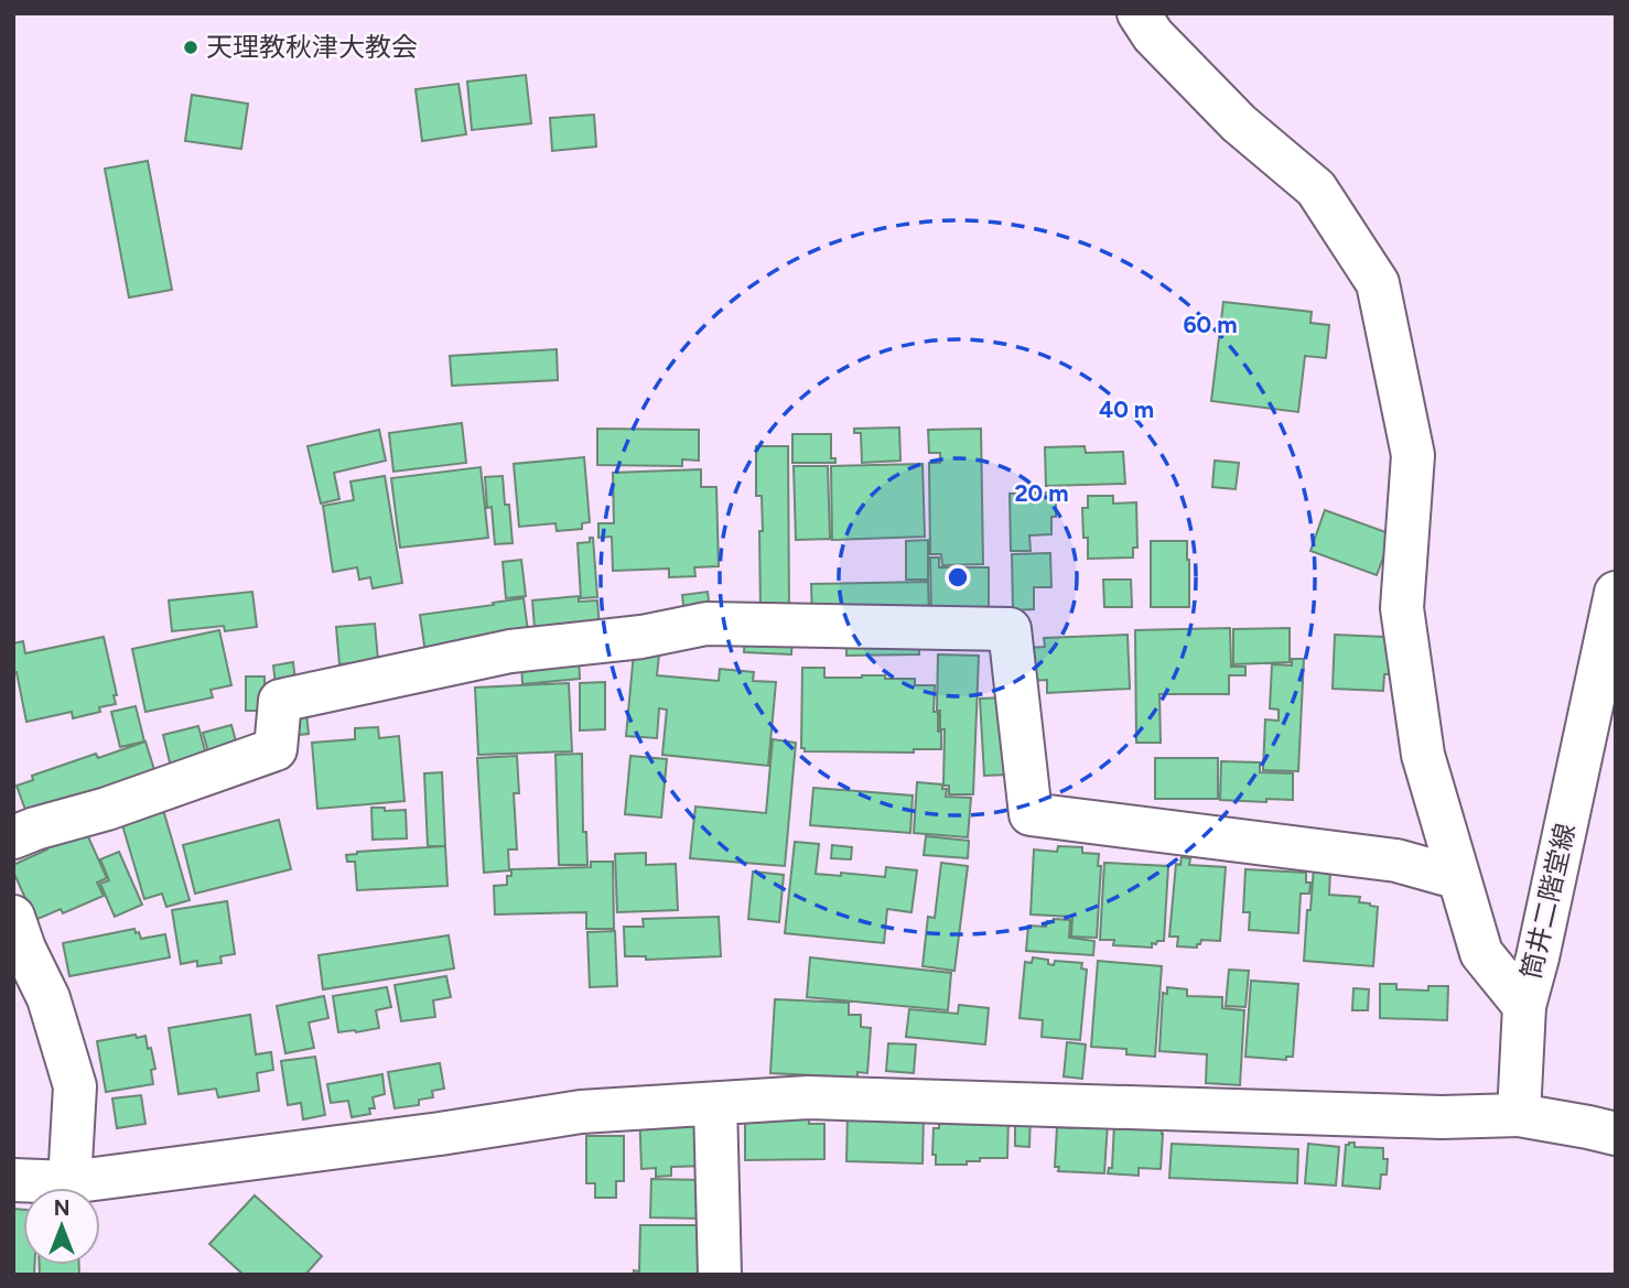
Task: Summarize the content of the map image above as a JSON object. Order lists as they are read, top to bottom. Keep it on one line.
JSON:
{"streets":{"street":["筒井二階堂線"]},"places":["天理教秋津大教会"],"north":"top","rings":["60 m","40 m","20 m"]}
